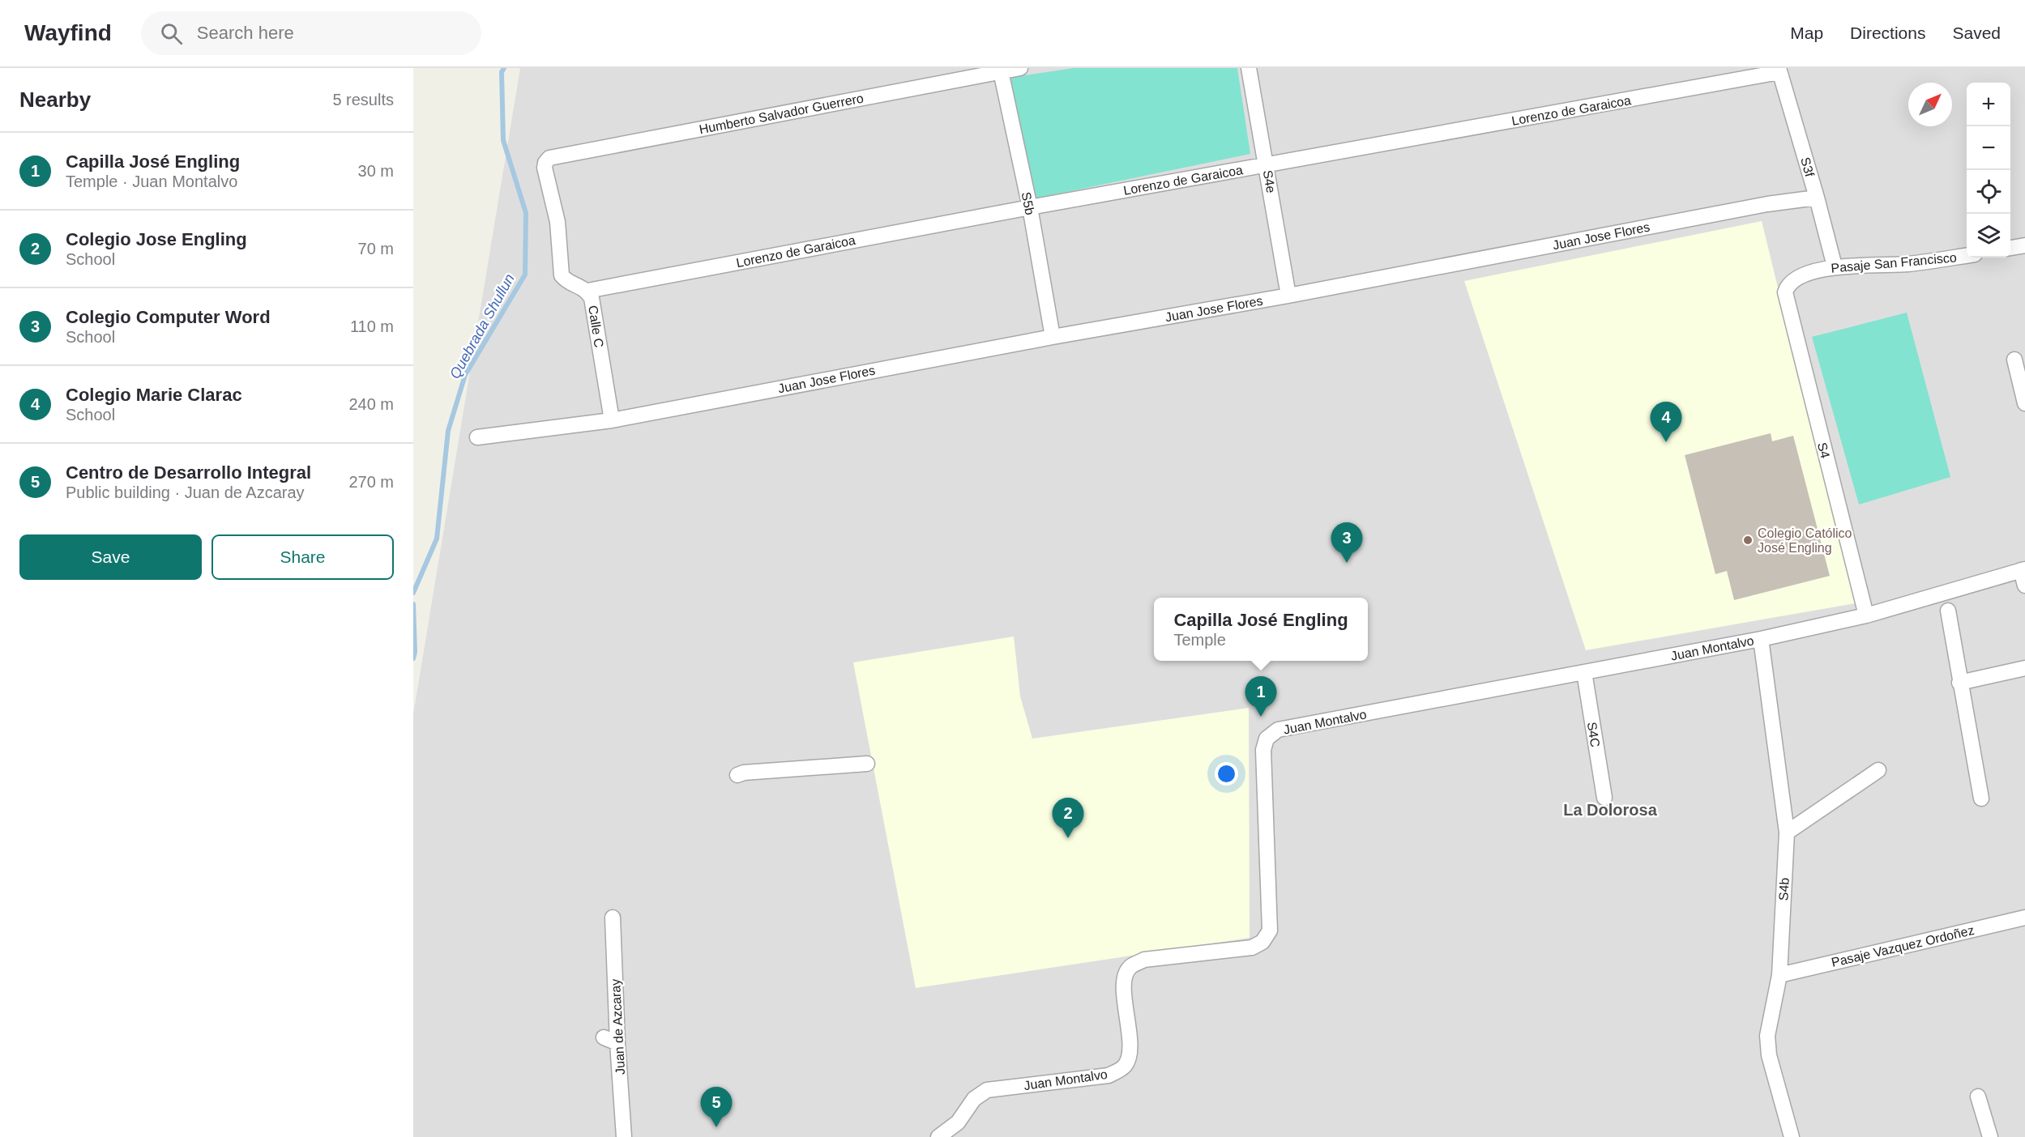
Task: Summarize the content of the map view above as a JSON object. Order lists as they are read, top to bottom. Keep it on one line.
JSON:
{"streets":{"street":["Lorenzo de Garaicoa","Humberto Salvador Guerrero","S3f","S4e","S5b","Juan Jose Flores","Pasaje San Francisco","Calle C","S4","Juan Montalvo","S4C","S4b","Pasaje Vazquez Ordoñez","Juan de Azcaray"]},"crossings":[["Lorenzo de Garaicoa","S3f"],["Lorenzo de Garaicoa","S4e"],["Lorenzo de Garaicoa","S5b"],["Lorenzo de Garaicoa","Calle C"],["Humberto Salvador Guerrero","S5b"],["Humberto Salvador Guerrero","Calle C"],["S3f","Juan Jose Flores"],["S3f","Pasaje San Francisco"],["S4e","Juan Jose Flores"],["S5b","Juan Jose Flores"],["Juan Jose Flores","Calle C"],["Pasaje San Francisco","S4"],["S4","Juan Montalvo"],["Juan Montalvo","S4C"],["Juan Montalvo","S4b"],["S4b","Pasaje Vazquez Ordoñez"]],"districts":["La Dolorosa"],"water":["Quebrada Shullun"],"places":["Colegio Católico José Engling"],"north":"top right","page":{"header":"Wayfind","search":"Search here","nav":["Map","Directions","Saved"],"heading":["Nearby","5 results"],"map_buttons":["+","−"],"list":[{"mark":"1","name":"Capilla José Engling","note":"Temple · Juan Montalvo","value":"30 m"},{"mark":"2","name":"Colegio Jose Engling","note":"School","value":"70 m"},{"mark":"3","name":"Colegio Computer Word","note":"School","value":"110 m"},{"mark":"4","name":"Colegio Marie Clarac","note":"School","value":"240 m"},{"mark":"5","name":"Centro de Desarrollo Integral","note":"Public building · Juan de Azcaray","value":"270 m"}],"pins":["4","3","1","2","5"],"buttons":["Save","Share"],"popup":["Capilla José Engling","Temple"]}}
